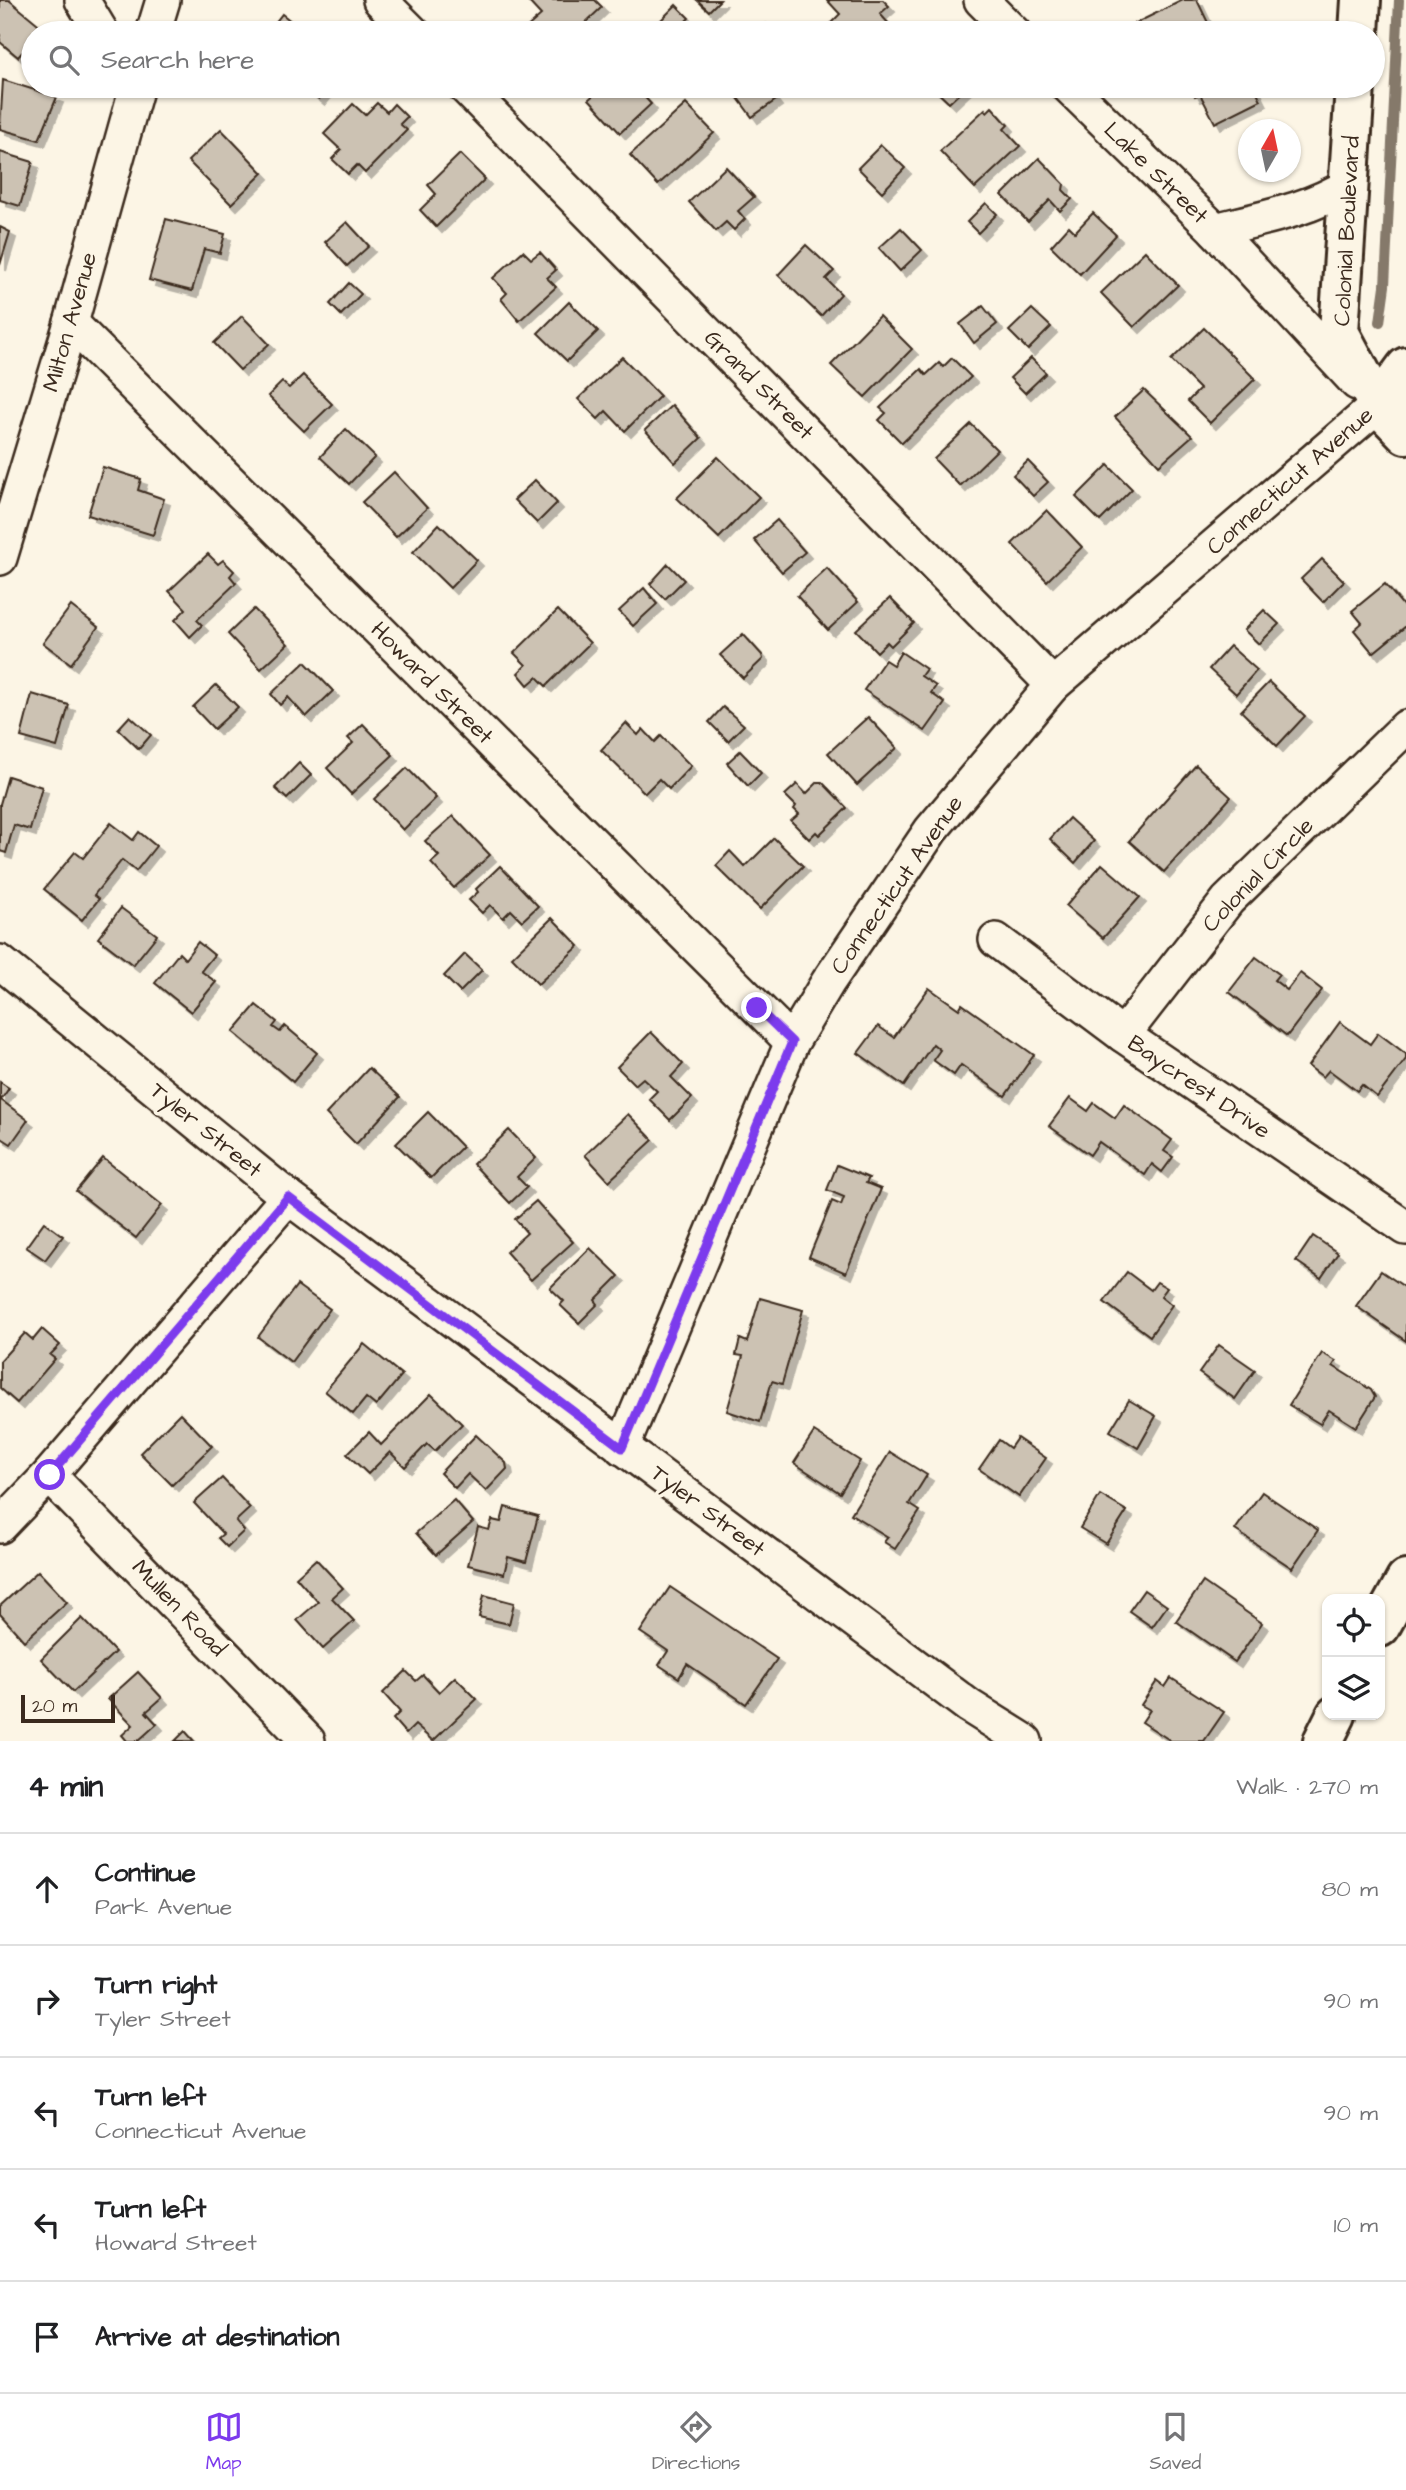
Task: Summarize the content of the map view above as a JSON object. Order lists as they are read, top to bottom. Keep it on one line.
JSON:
{"streets":{"street":["Lake Street","Colonial Boulevard","Milton Avenue","Grand Street","Connecticut Avenue","Howard Street","Colonial Circle","Baycrest Drive","Tyler Street","Mullen Road"]},"crossings":[["Lake Street","Colonial Boulevard"],["Lake Street","Connecticut Avenue"],["Colonial Boulevard","Connecticut Avenue"],["Milton Avenue","Howard Street"],["Grand Street","Connecticut Avenue"],["Connecticut Avenue","Howard Street"],["Connecticut Avenue","Tyler Street"],["Colonial Circle","Baycrest Drive"]],"scale_bar":"20 m","north":"top","page":{"search":"Search here","scale":"20 m","heading":["4 min","Walk · 270 m"],"list":[["Continue","Park Avenue","80 m"],["Turn right","Tyler Street","90 m"],["Turn left","Connecticut Avenue","90 m"],["Turn left","Howard Street","10 m"],"Arrive at destination"],"nav":["Map","Directions","Saved"]}}
